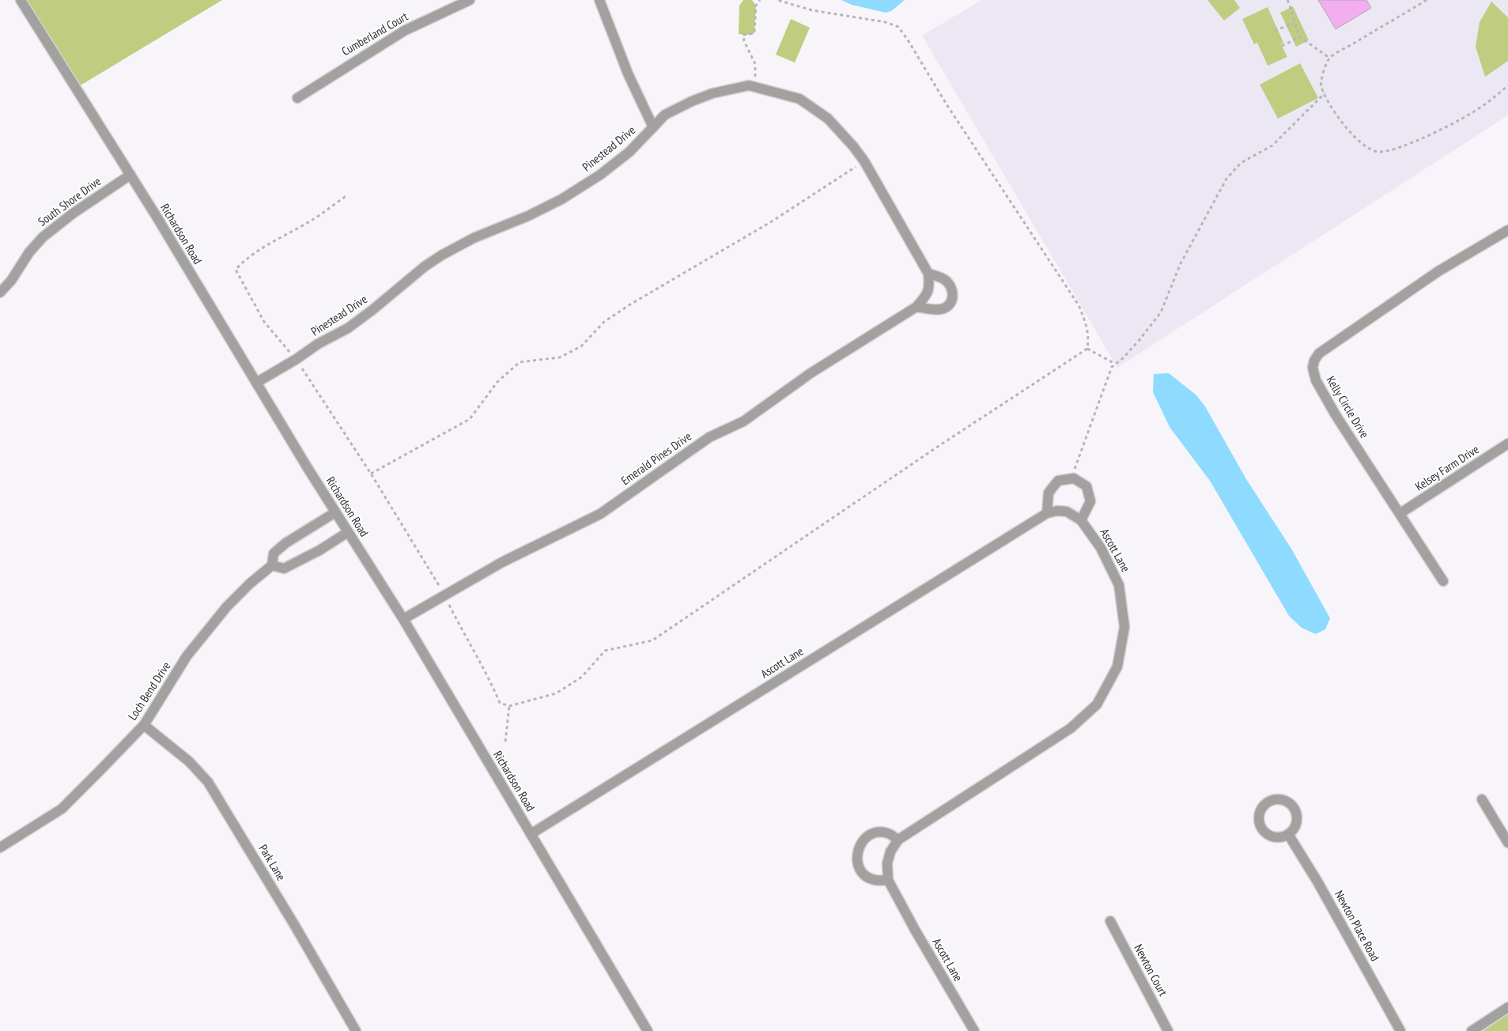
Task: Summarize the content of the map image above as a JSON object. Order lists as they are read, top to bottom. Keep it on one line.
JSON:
{"streets":{"street":["Cumberland Court","Pinestead Drive","South Shore Drive","Richardson Road","Kelly Circle Drive","Emerald Pines Drive","Kelsey Farm Drive","Ascott Lane","Loch Bend Drive","Park Lane","Newton Place Road","Newton Court"]},"crossings":[["Pinestead Drive","Richardson Road"],["Pinestead Drive","Emerald Pines Drive"],["South Shore Drive","Richardson Road"],["Richardson Road","Emerald Pines Drive"],["Richardson Road","Ascott Lane"],["Richardson Road","Loch Bend Drive"],["Kelly Circle Drive","Kelsey Farm Drive"],["Loch Bend Drive","Park Lane"]]}
